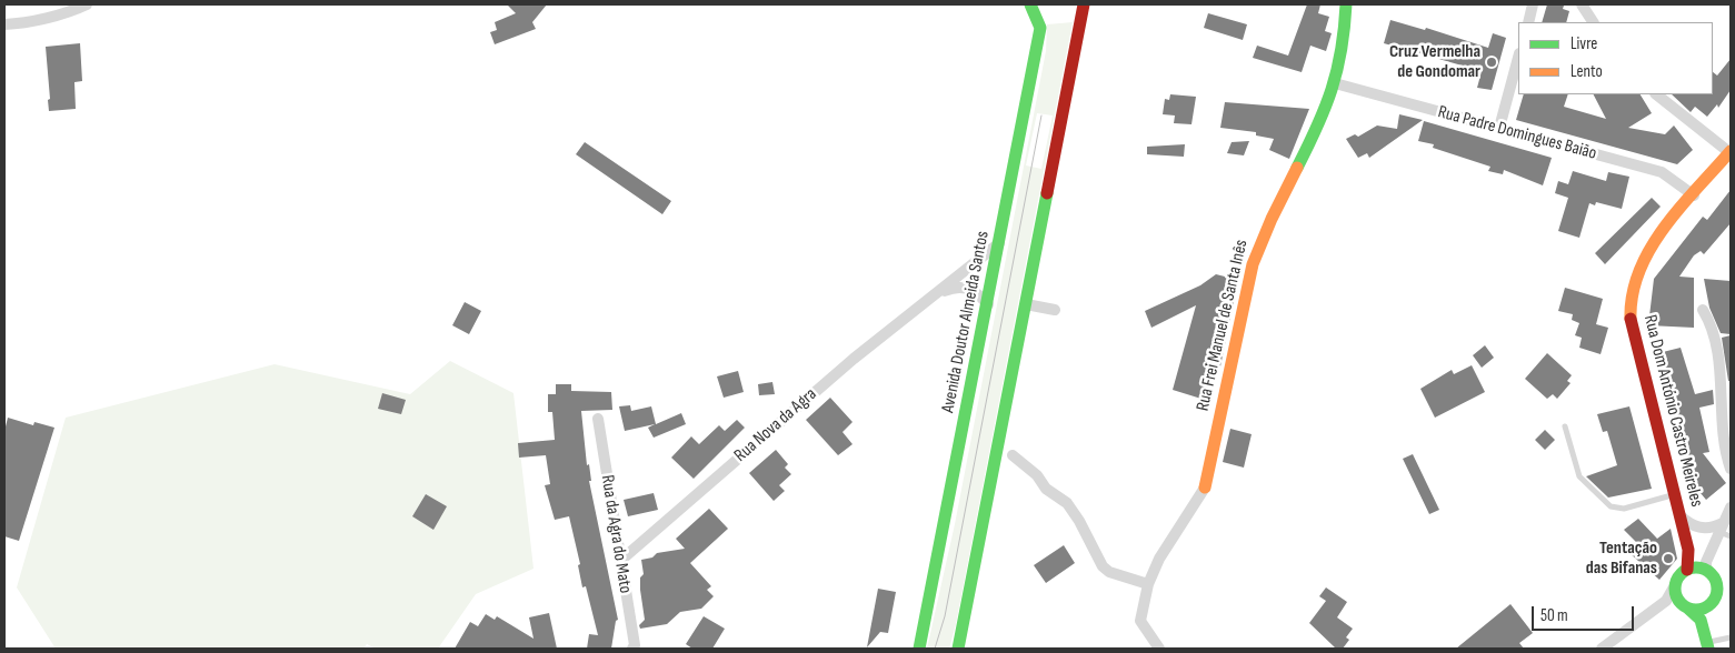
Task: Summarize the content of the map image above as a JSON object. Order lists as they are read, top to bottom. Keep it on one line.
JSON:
{"streets":{"main road":["Avenida Doutor Almeida Santos","Rua Frei Manuel de Santa Inês","Rua Dom António Castro Meireles"],"street":["Rua Padre Domingues Baião","Rua Nova da Agra","Rua da Agra do Mato"]},"crossings":[["Rua Padre Domingues Baião","Rua Frei Manuel de Santa Inês"],["Rua Padre Domingues Baião","Rua Dom António Castro Meireles"],["Avenida Doutor Almeida Santos","Rua Nova da Agra"],["Rua Nova da Agra","Rua da Agra do Mato"]],"places":["Cruz Vermelha de Gondomar","Tentação das Bifanas"],"legend":["Livre","Lento"],"scale_bar":"50 m"}
